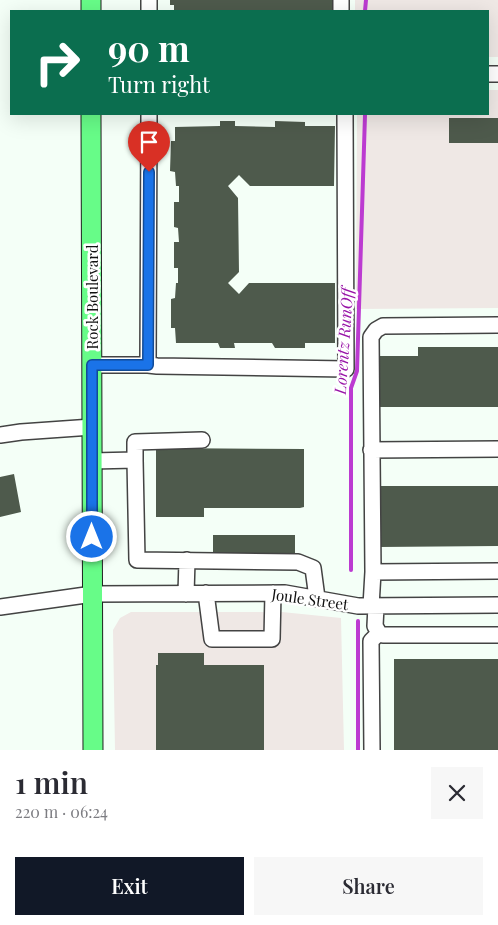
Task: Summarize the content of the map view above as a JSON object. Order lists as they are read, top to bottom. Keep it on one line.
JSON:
{"streets":{"main road":["Rock Boulevard"],"street":["Joule Street"]},"crossings":[["Rock Boulevard","Joule Street"]],"water":["Lorentz RunOff"],"page":{"turn":["90 m","Turn right"],"heading":["1 min","220 m · 06:24"],"buttons":["Exit","Share"]}}
